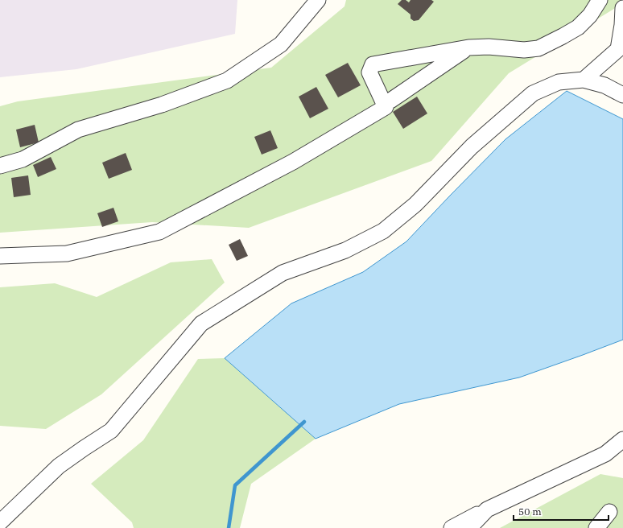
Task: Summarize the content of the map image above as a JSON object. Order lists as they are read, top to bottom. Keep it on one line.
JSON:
{"scale_bar":"50 m"}
